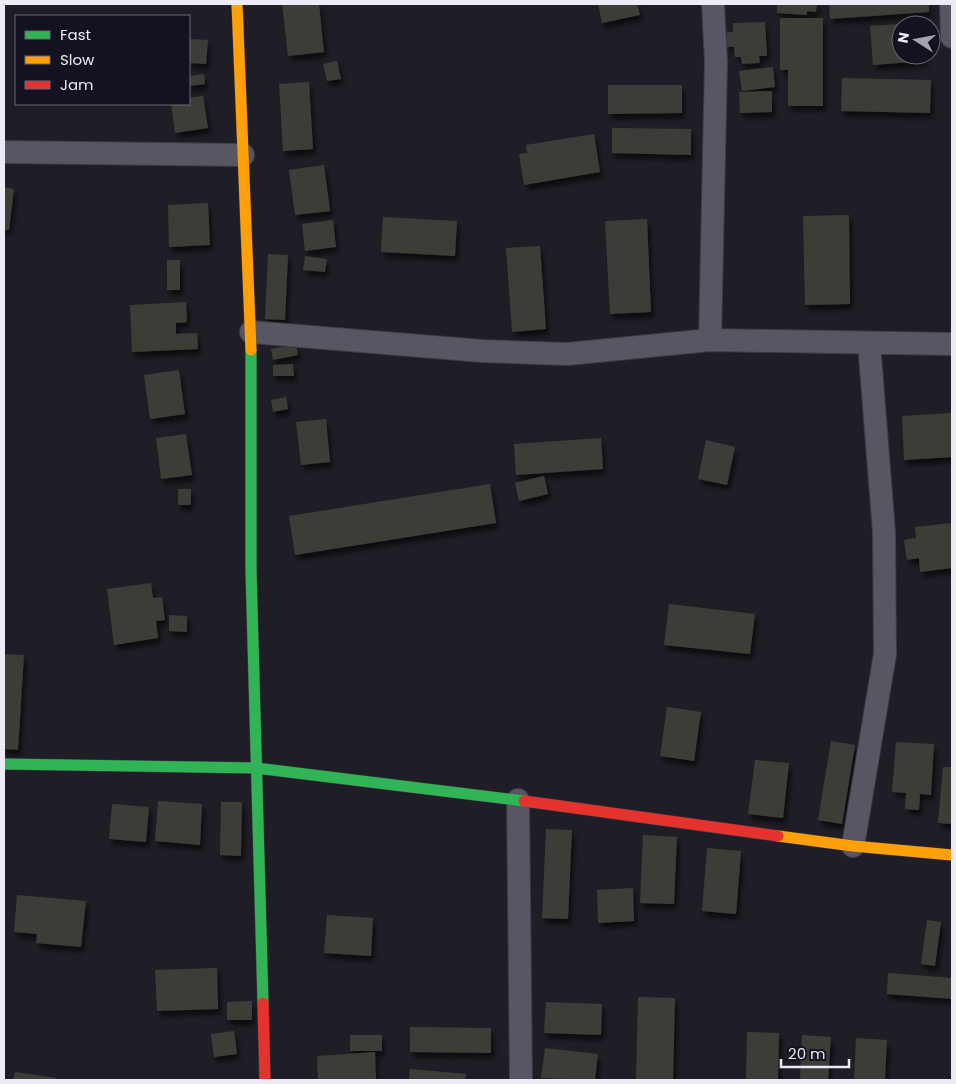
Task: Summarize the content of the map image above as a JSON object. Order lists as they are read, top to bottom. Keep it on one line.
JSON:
{"legend":["Fast","Slow","Jam"],"scale_bar":"20 m","north":"left"}
